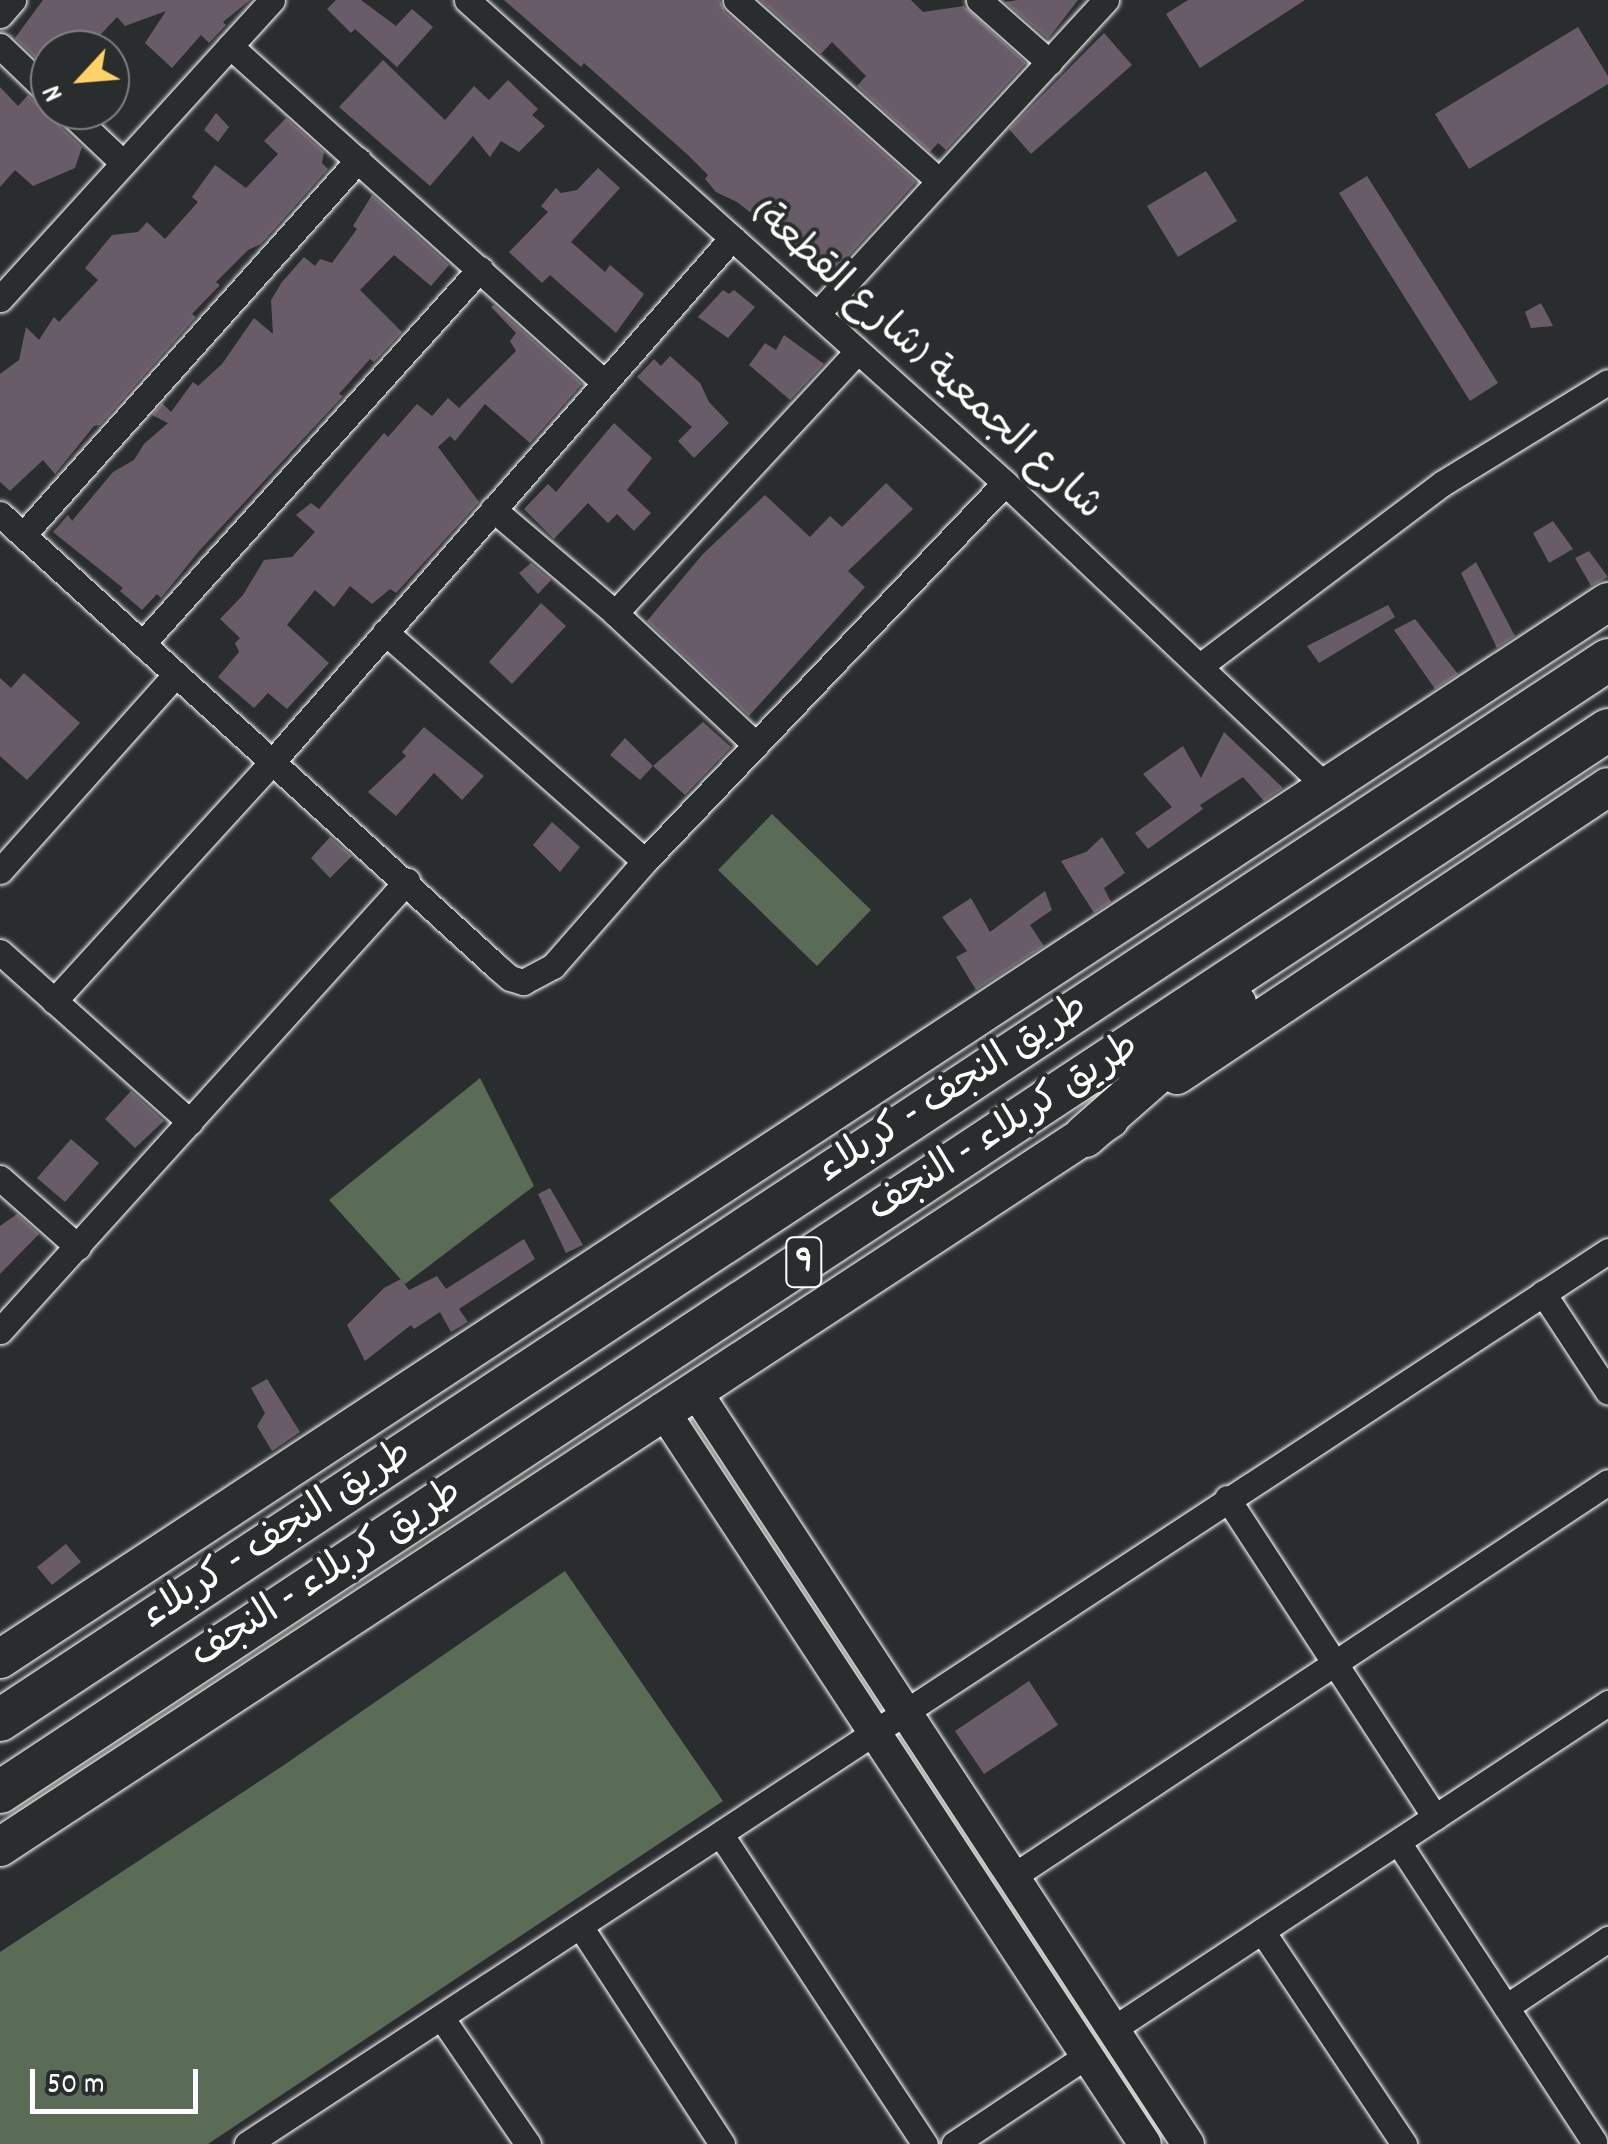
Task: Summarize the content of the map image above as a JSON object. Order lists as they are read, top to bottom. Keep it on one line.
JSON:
{"streets":{"highway":["طريق النجف - کربلاء","طريق کربلاء - النجف","9"],"street":["شارع الجمعية (شارع القطعة)"]},"scale_bar":"50 m","north":"bottom left"}
